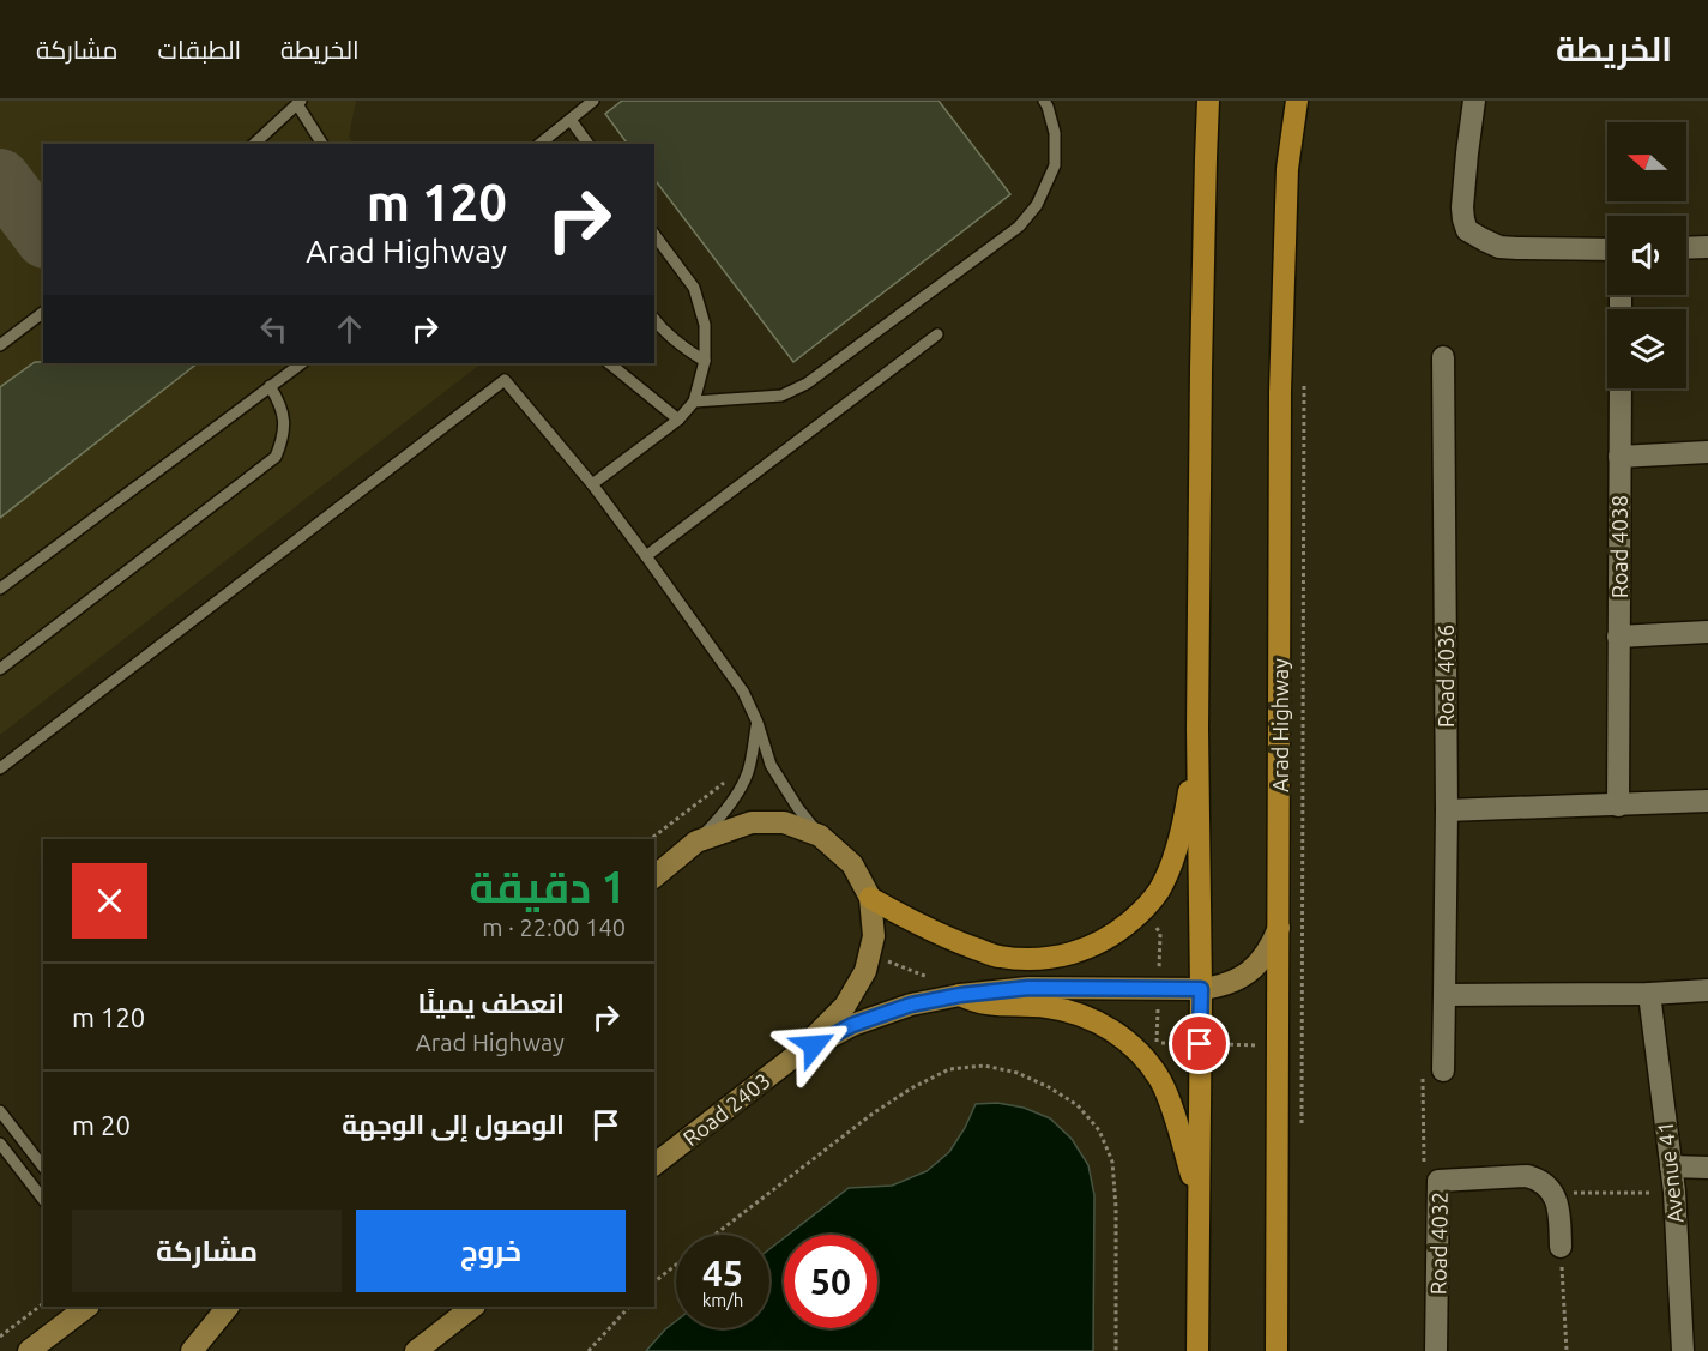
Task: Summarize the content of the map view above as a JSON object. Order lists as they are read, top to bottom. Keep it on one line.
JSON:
{"streets":{"main road":["Arad Highway","Road 2403"],"street":["Road 4038","Road 4036","Avenue 41","Road 4032"]},"crossings":[["Arad Highway","Road 2403"]],"north":"left","page":{"header":"الخريطة","nav":["الخريطة","الطبقات","مشاركة"],"turn":["120 m","Arad Highway"],"heading":["1 دقيقة","140 m · 22:00"],"list":[{"name":"انعطف يمينًا","note":"Arad Highway","value":"120 m"},{"name":"الوصول إلى الوجهة","value":"20 m"}],"buttons":["خروج","مشاركة"],"speed":"45 km/h","limit":"50"}}
